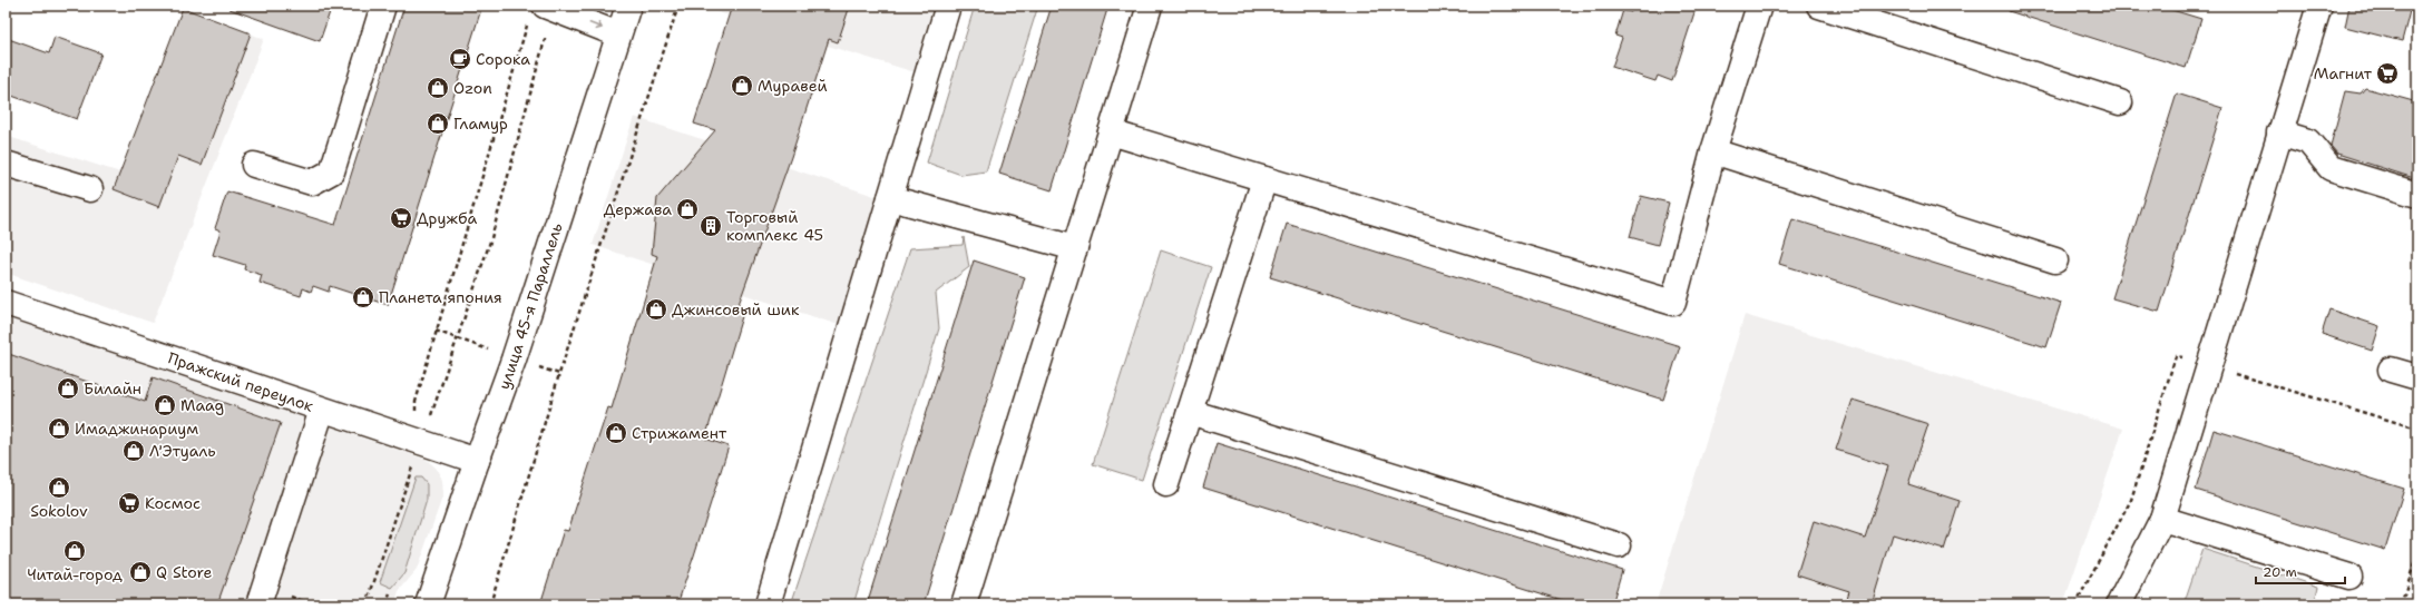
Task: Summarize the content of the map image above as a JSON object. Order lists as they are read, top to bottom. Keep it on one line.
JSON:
{"streets":{"street":["улица 45-я Параллель","Пражский переулок"]},"crossings":[["улица 45-я Параллель","Пражский переулок"]],"places":{"cafe":["Сорока"],"supermarket":["Магнит","Дружба","Космос"],"shop":["Муравей","Ozon","Гламур","Держава","Планета япония","Джинсовый шик","Билайн","Maag","Имаджинариум","Стрижамент","Л'Этуаль","Sokolov","Читай-город","Q Store"],"building":["Торговый комплекс 45"]},"scale_bar":"20 m"}
